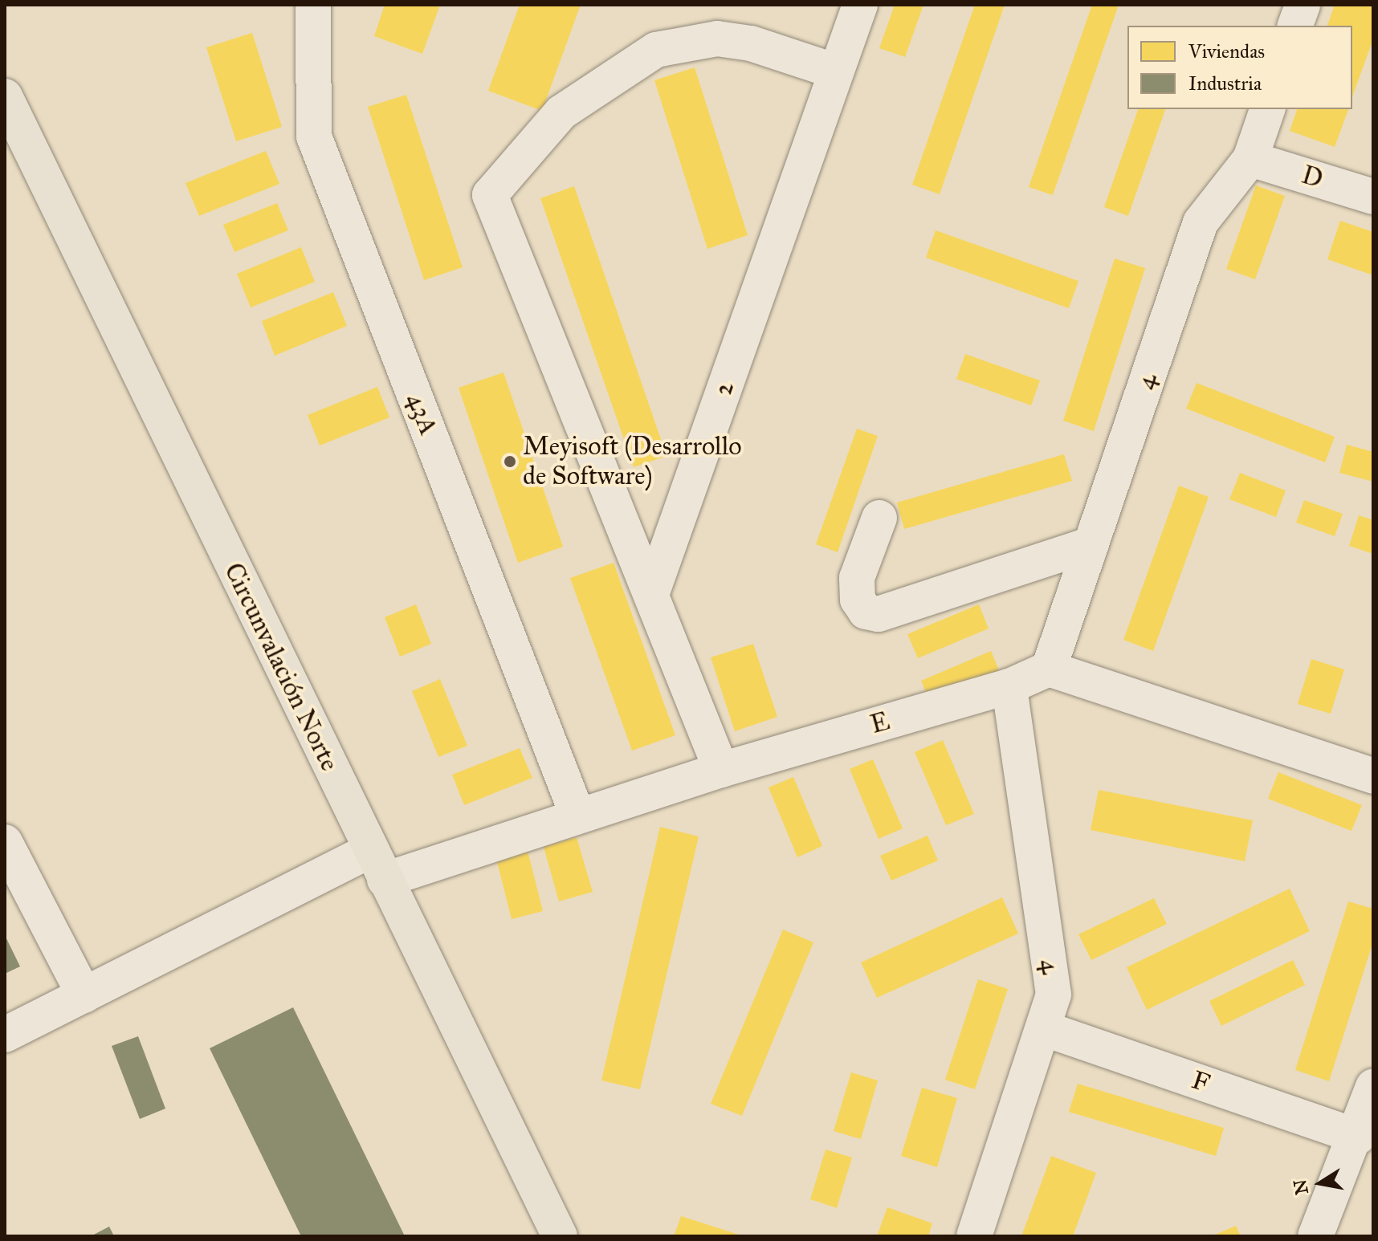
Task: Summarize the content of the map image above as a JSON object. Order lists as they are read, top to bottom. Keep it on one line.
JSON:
{"streets":{"main road":["Circunvalación Norte"],"street":["D","4","2","43A","E","F"]},"crossings":[["D","4"],["4","E"],["4","F"],["43A","E"],["Circunvalación Norte","E"]],"places":["Meyisoft (Desarrollo de Software)"],"legend":["Viviendas","Industria"],"north":"left"}
